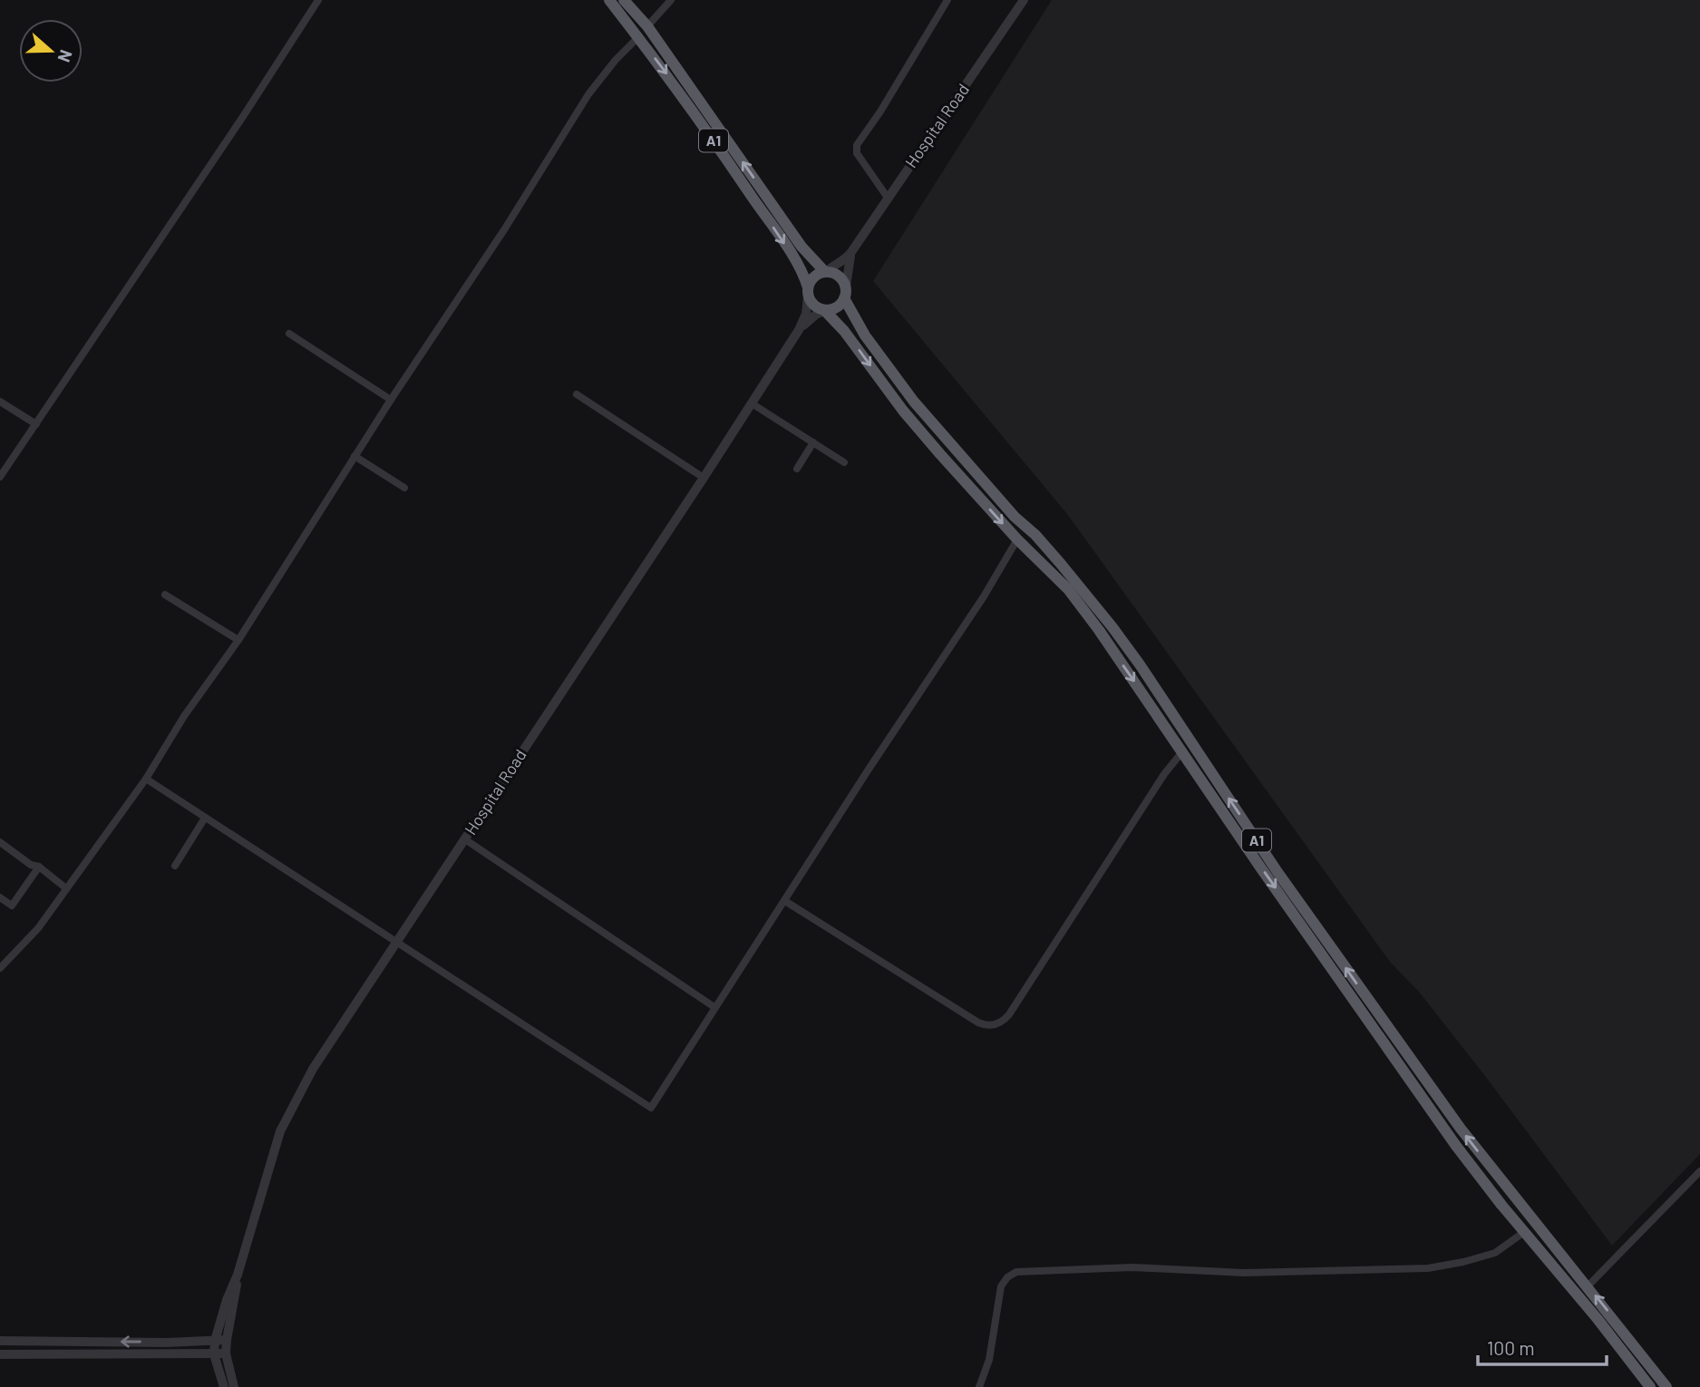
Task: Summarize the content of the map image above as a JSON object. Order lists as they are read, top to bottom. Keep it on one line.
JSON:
{"streets":{"highway":["A1"],"street":["Hospital Road"]},"scale_bar":"100 m","north":"right"}
